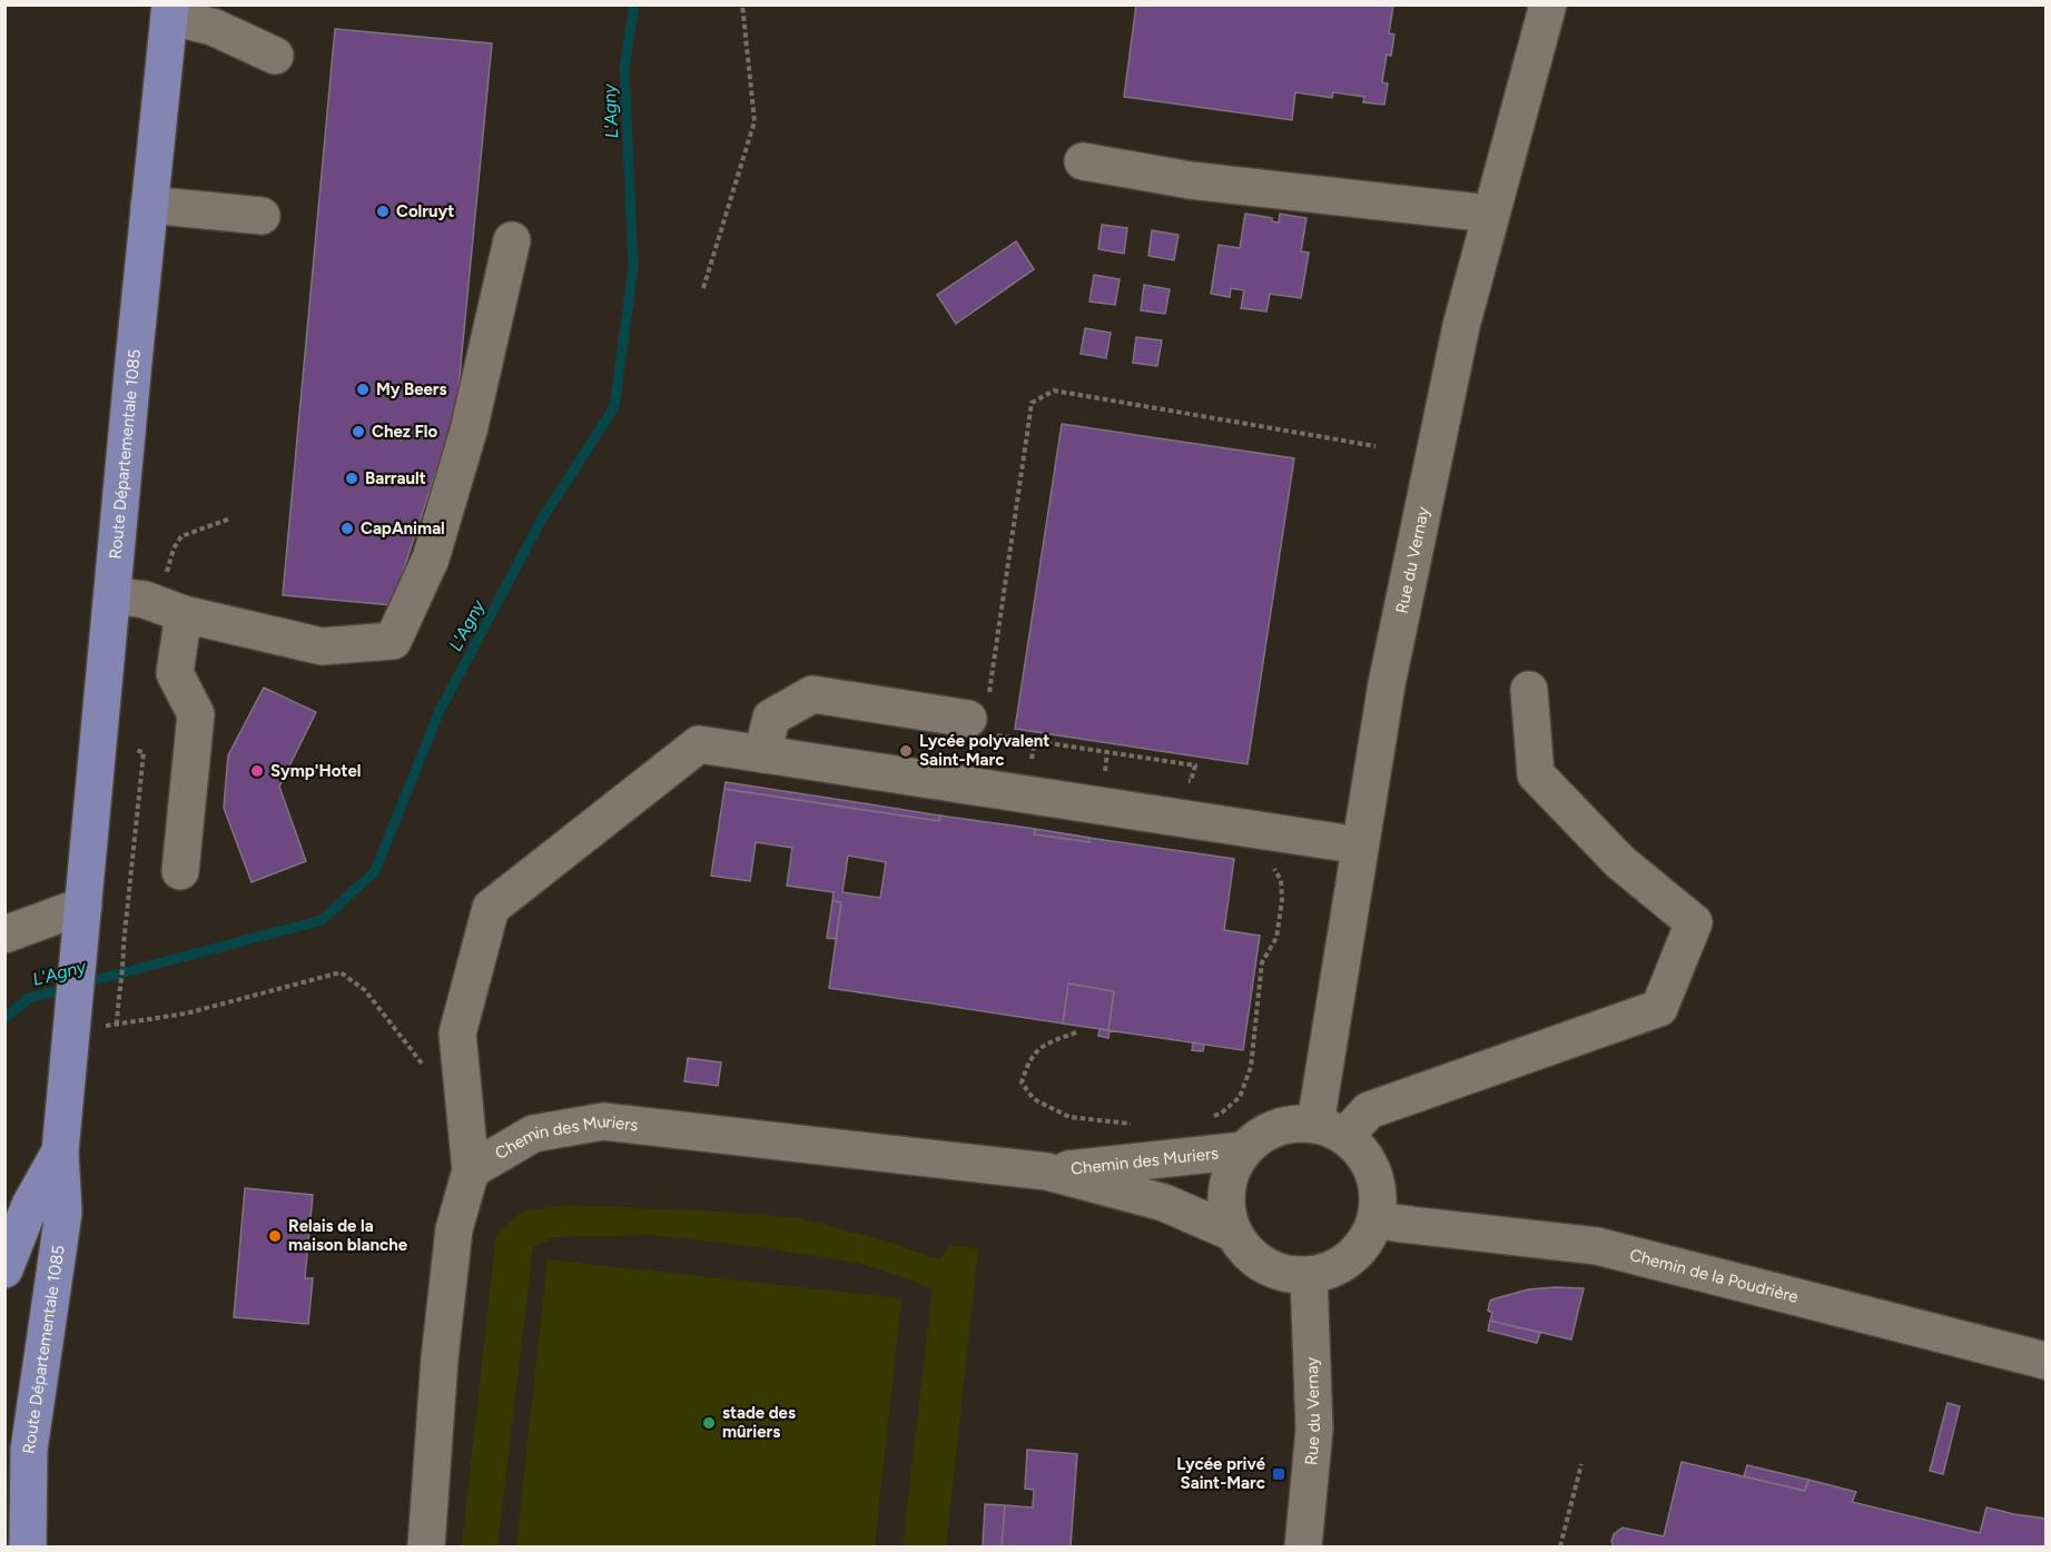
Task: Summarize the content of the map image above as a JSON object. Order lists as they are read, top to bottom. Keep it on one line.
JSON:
{"streets":{"main road":["Route Départementale 1085"],"street":["Rue du Vernay","Chemin des Muriers","Chemin de la Poudrière"]},"crossings":[["Rue du Vernay","Chemin des Muriers"],["Rue du Vernay","Chemin de la Poudrière"],["Chemin des Muriers","Chemin de la Poudrière"]],"water":["L'Agny"],"places":{"other":["Colruyt","My Beers","Chez Flo","Barrault","CapAnimal","Lycée polyvalent Saint-Marc","Symp'Hotel","Relais de la maison blanche","stade des mûriers"],"transit":["Lycée privé Saint-Marc"]}}
